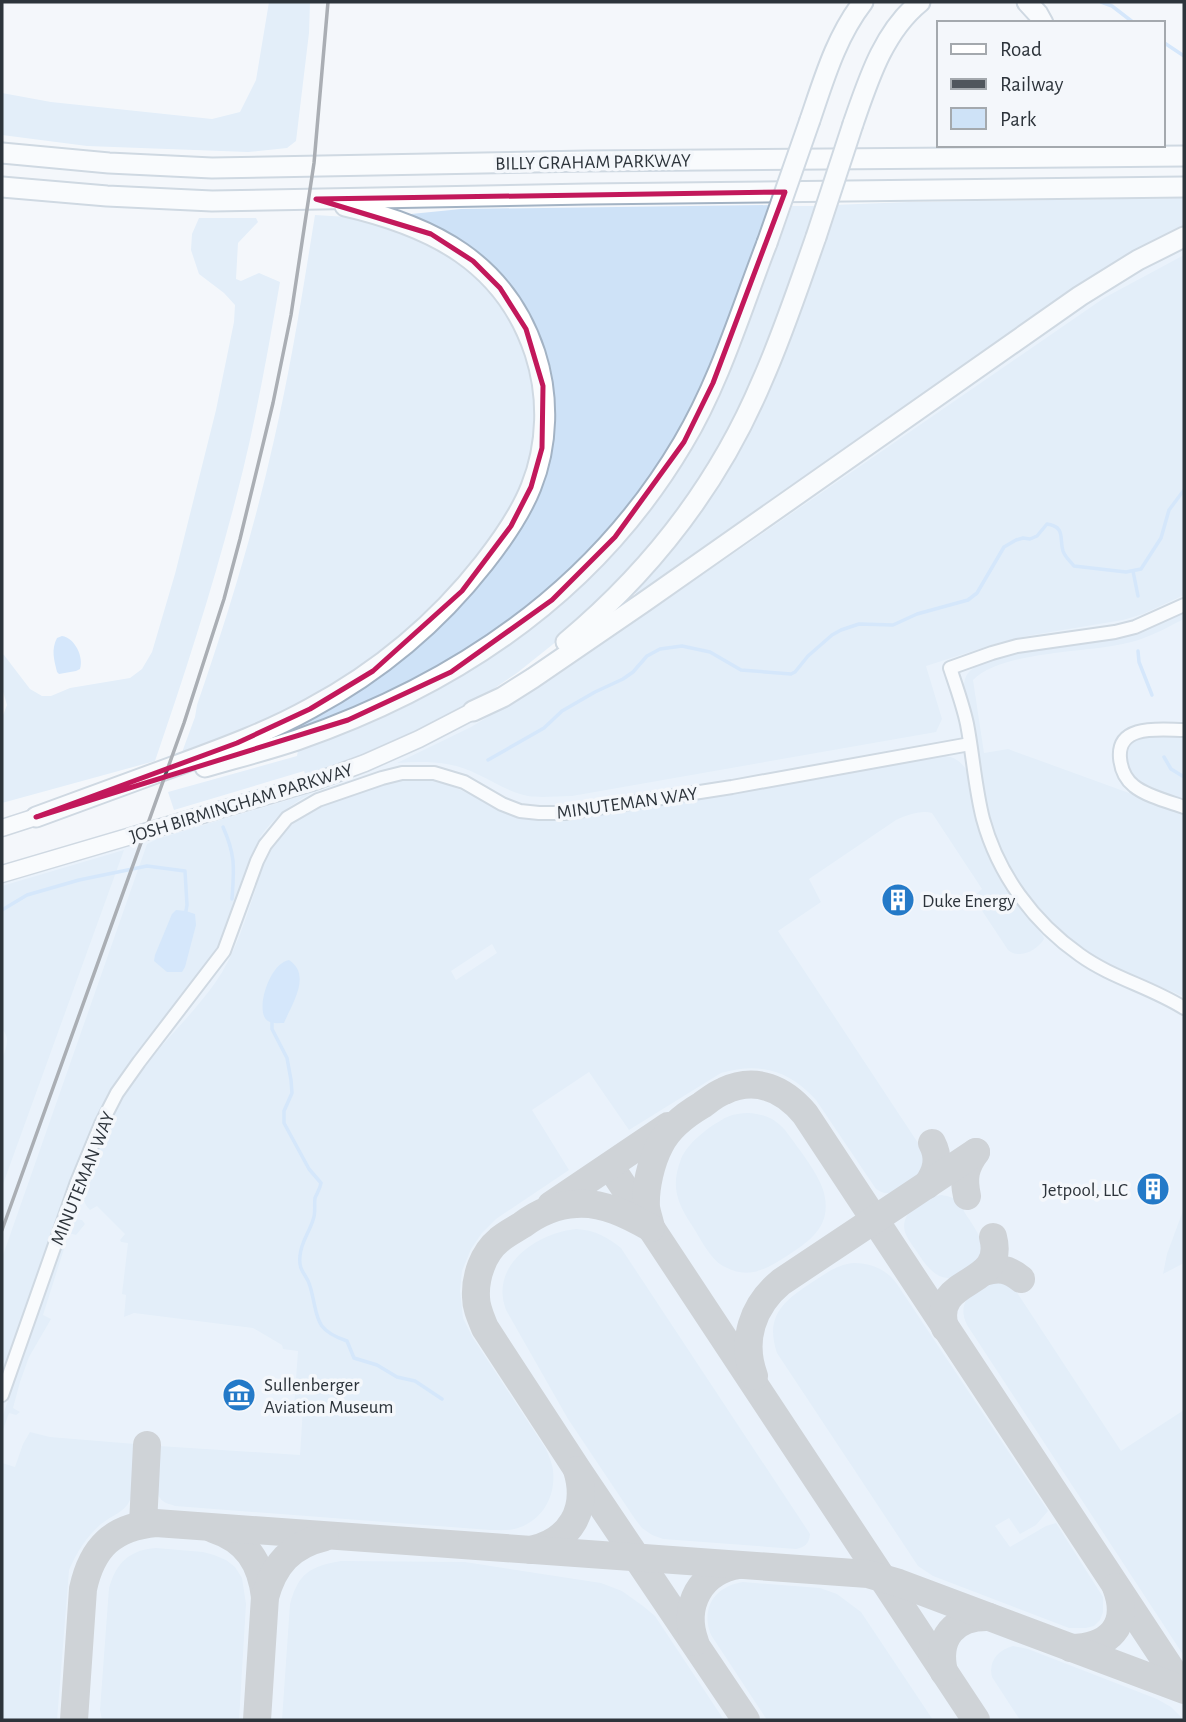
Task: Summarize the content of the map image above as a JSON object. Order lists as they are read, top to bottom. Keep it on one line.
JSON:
{"streets":{"highway":["BILLY GRAHAM PARKWAY"],"main road":["JOSH BIRMINGHAM PARKWAY"],"street":["MINUTEMAN WAY"]},"places":{"building":["Duke Energy","Jetpool, LLC"],"museum":["Sullenberger Aviation Museum"]},"legend":["Road","Railway","Park"]}
